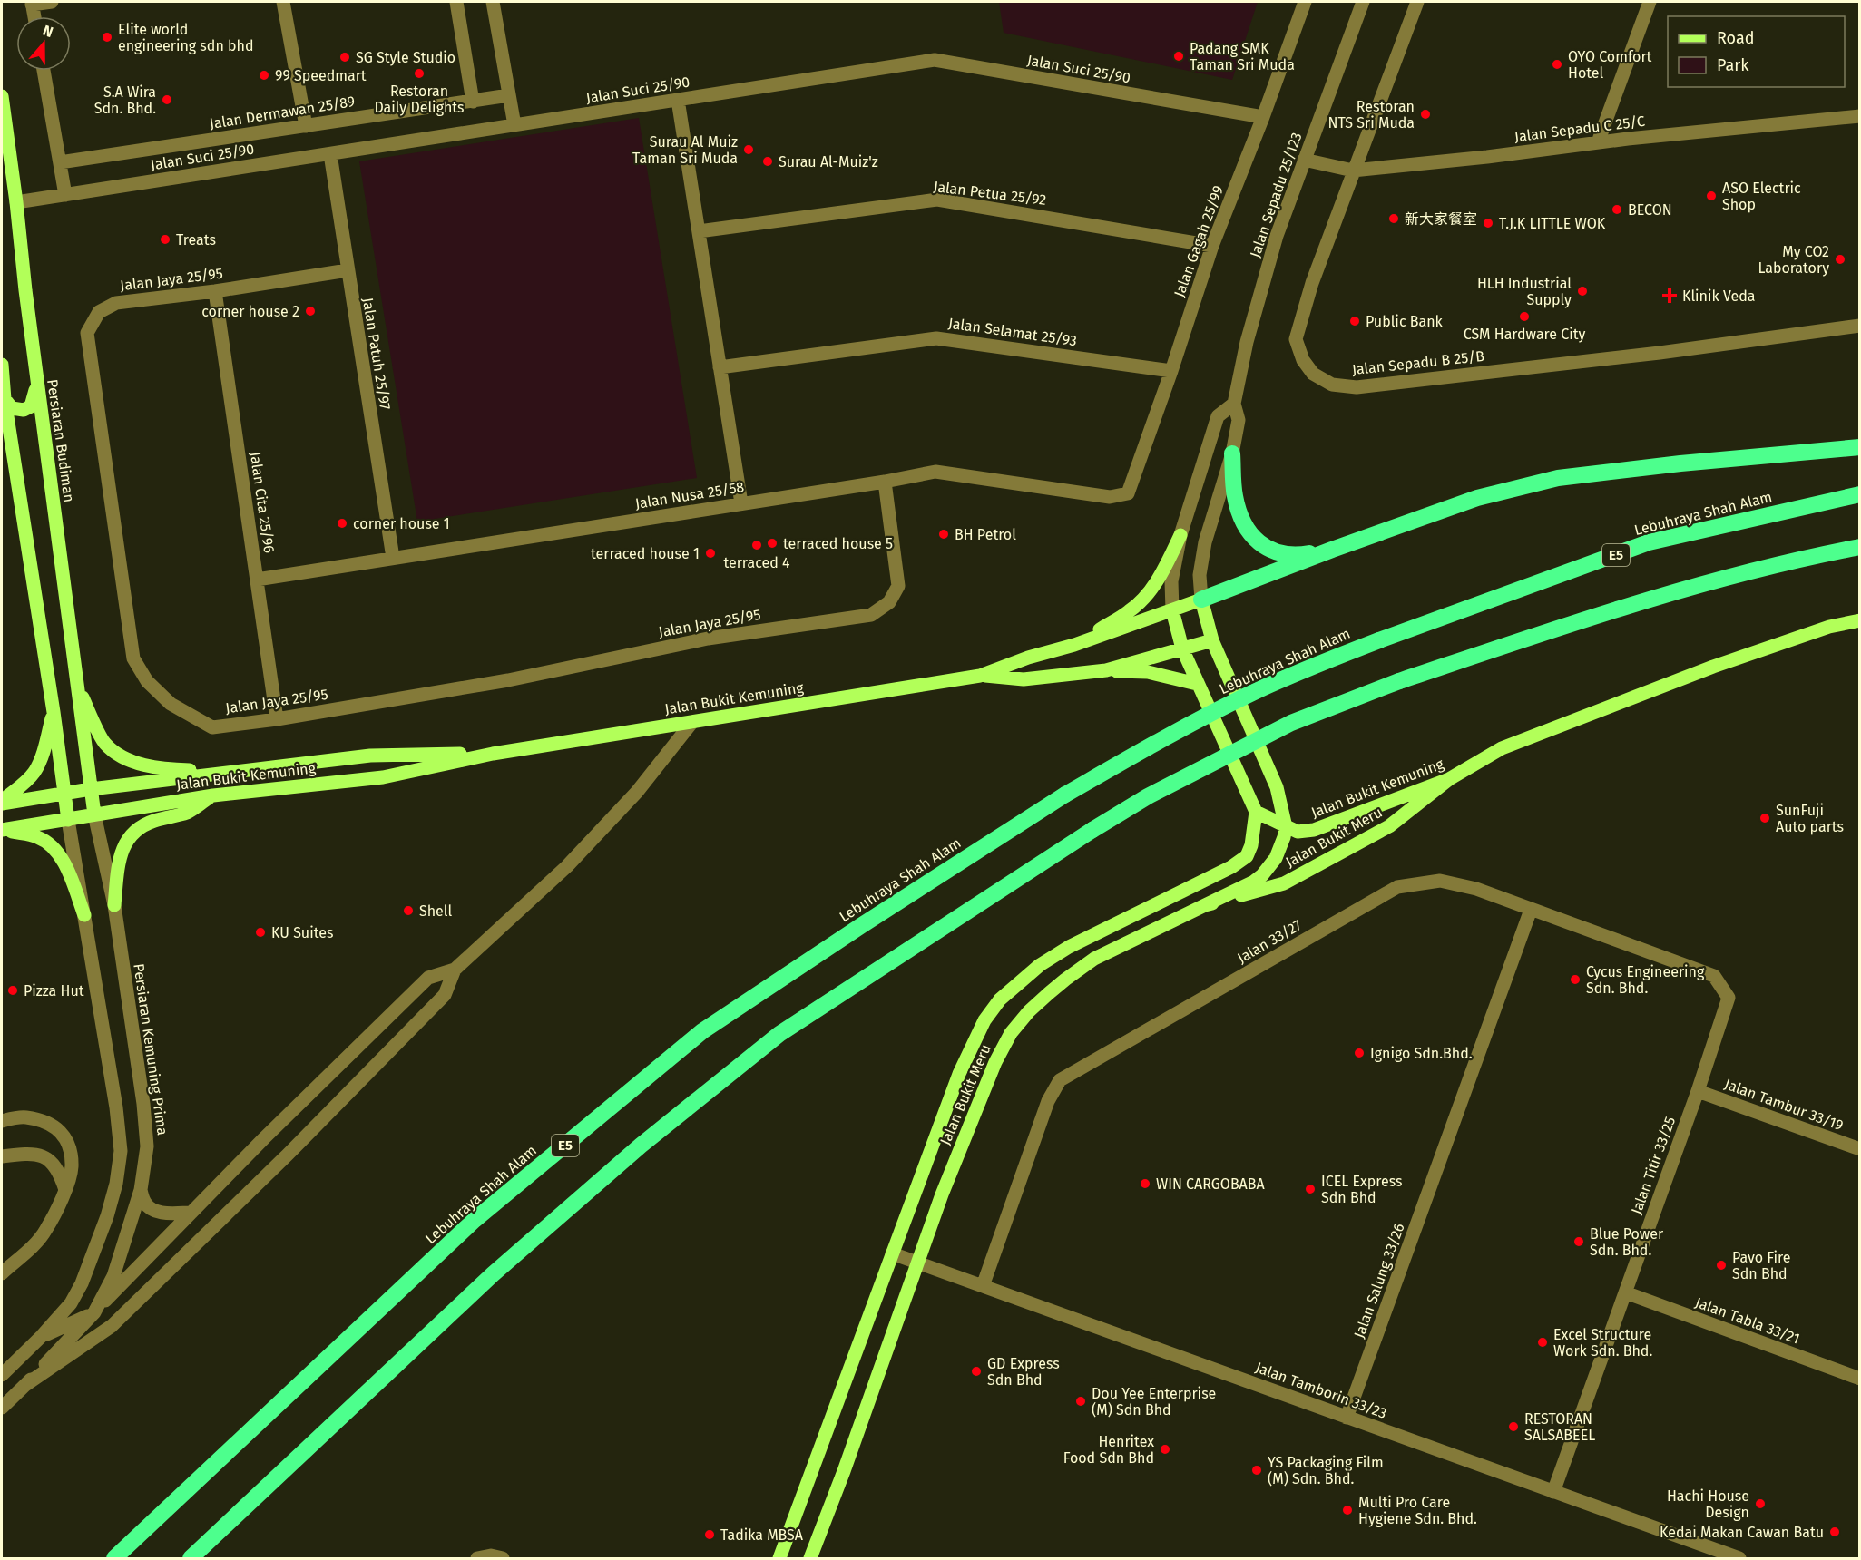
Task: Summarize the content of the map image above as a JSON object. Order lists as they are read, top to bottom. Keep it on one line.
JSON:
{"streets":{"highway":["Lebuhraya Shah Alam","E5"],"main road":["Jalan Sepadu 25/123","Persiaran Budiman","Jalan Bukit Kemuning","Jalan Bukit Meru"],"street":["Jalan Suci 25/90","Jalan Dermawan 25/89","Jalan Sepadu C 25/C","Jalan Petua 25/92","Jalan Gagah 25/99","Jalan Jaya 25/95","Jalan Selamat 25/93","Jalan Patuh 25/97","Jalan Sepadu B 25/B","Jalan Nusa 25/58","Jalan Cita 25/96","Jalan 33/27","Persiaran Kemuning Prima","Jalan Tambur 33/19","Jalan Titir 33/25","Jalan Salung 33/26","Jalan Tabla 33/21","Jalan Tamborin 33/23"]},"crossings":[["Jalan Suci 25/90","Jalan Gagah 25/99"],["Jalan Suci 25/90","Jalan Patuh 25/97"],["Jalan Suci 25/90","Persiaran Budiman"],["Jalan Sepadu C 25/C","Jalan Sepadu 25/123"],["Jalan Sepadu C 25/C","Jalan Sepadu B 25/B"],["Jalan Petua 25/92","Jalan Gagah 25/99"],["Jalan Sepadu 25/123","Jalan Bukit Kemuning"],["Jalan Gagah 25/99","Jalan Selamat 25/93"],["Jalan Gagah 25/99","Jalan Nusa 25/58"],["Jalan Jaya 25/95","Jalan Patuh 25/97"],["Jalan Jaya 25/95","Jalan Nusa 25/58"],["Jalan Jaya 25/95","Jalan Cita 25/96"],["Jalan Patuh 25/97","Jalan Nusa 25/58"],["Persiaran Budiman","Jalan Bukit Kemuning"],["Persiaran Budiman","Persiaran Kemuning Prima"],["Jalan Nusa 25/58","Jalan Cita 25/96"],["Jalan Bukit Kemuning","Jalan Bukit Meru"],["Jalan Bukit Kemuning","Persiaran Kemuning Prima"],["Jalan Bukit Meru","Jalan Tamborin 33/23"],["Jalan 33/27","Jalan Titir 33/25"],["Jalan 33/27","Jalan Salung 33/26"],["Jalan 33/27","Jalan Tamborin 33/23"],["Jalan Tambur 33/19","Jalan Titir 33/25"],["Jalan Titir 33/25","Jalan Tabla 33/21"],["Jalan Titir 33/25","Jalan Tamborin 33/23"],["Jalan Salung 33/26","Jalan Tamborin 33/23"]],"places":{"other":["Elite world engineering sdn bhd","Padang SMK Taman Sri Muda","SG Style Studio","OYO Comfort Hotel","Restoran Daily Delights","99 Speedmart","S.A Wira Sdn. Bhd.","Restoran NTS Sri Muda","Surau Al Muiz Taman Sri Muda","Surau Al-Muiz'z","ASO Electric Shop","BECON","新大家餐室","T.J.K LITTLE WOK","Treats","My CO2 Laboratory","HLH Industrial Supply","corner house 2","CSM Hardware City","Public Bank","corner house 1","BH Petrol","terraced house 5","terraced 4","terraced house 1","SunFuji Auto parts","Shell","KU Suites","Cycus Engineering Sdn. Bhd.","Pizza Hut","Ignigo Sdn.Bhd.","WIN CARGOBABA","ICEL Express Sdn Bhd","Blue Power Sdn. Bhd.","Pavo Fire Sdn Bhd","Excel Structure Work Sdn. Bhd.","GD Express Sdn Bhd","Dou Yee Enterprise (M) Sdn Bhd","RESTORAN SALSABEEL","Henritex Food Sdn Bhd","YS Packaging Film (M) Sdn. Bhd.","Hachi House Design","Multi Pro Care Hygiene Sdn. Bhd.","Kedai Makan Cawan Batu","Tadika MBSA"],"health":["Klinik Veda"]},"legend":["Road","Park"],"north":"top"}
